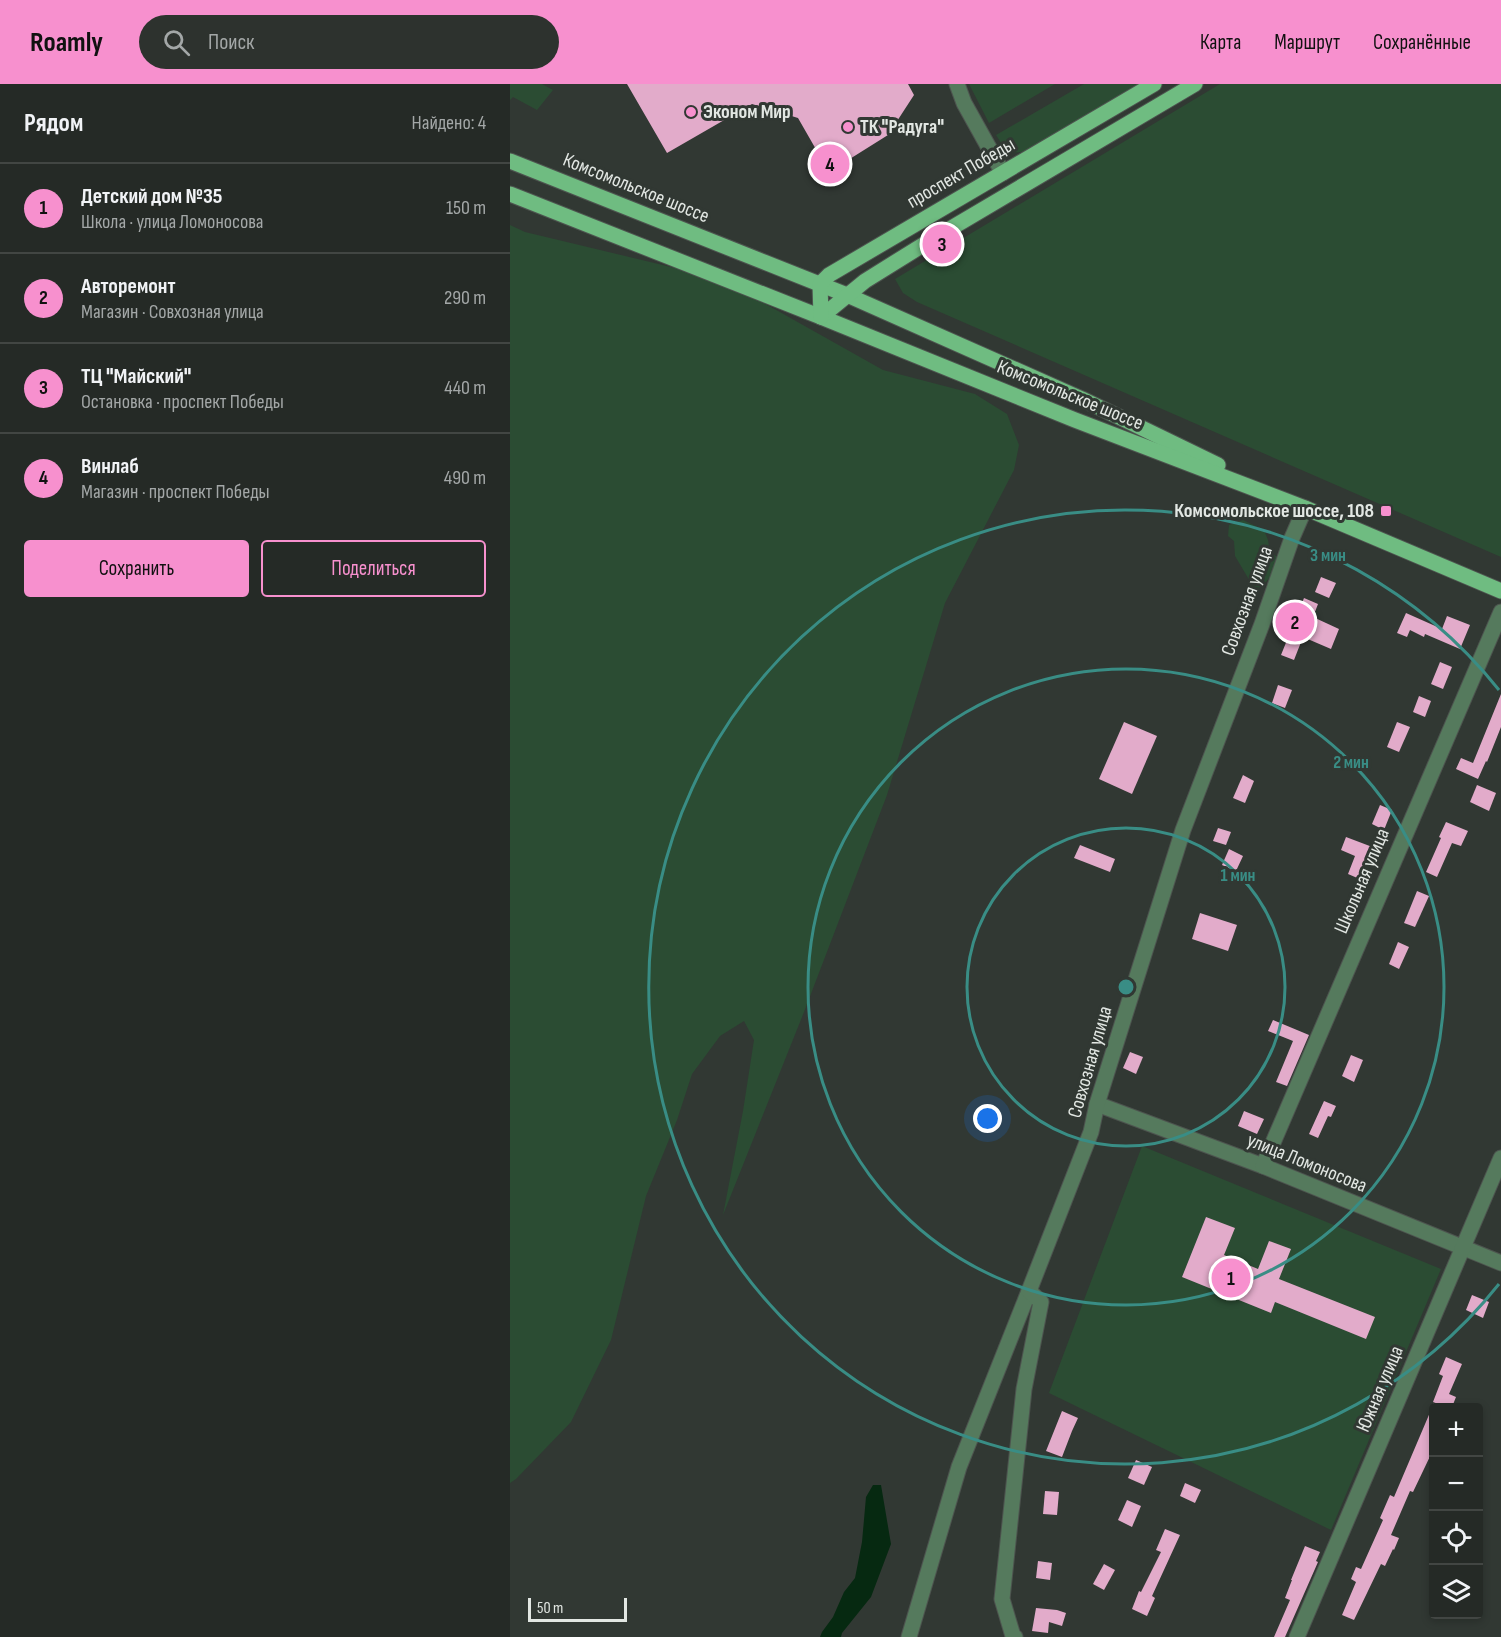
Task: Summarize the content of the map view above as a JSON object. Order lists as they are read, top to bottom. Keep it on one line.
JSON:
{"streets":{"main road":["проспект Победы","Комсомольское шоссе"],"street":["Совхозная улица","Школьная улица","улица Ломоносова","Южная улица"]},"crossings":[["проспект Победы","Комсомольское шоссе"],["Комсомольское шоссе","Совхозная улица"],["Совхозная улица","улица Ломоносова"],["Школьная улица","улица Ломоносова"],["улица Ломоносова","Южная улица"]],"places":{"other":["Эконом Мир","ТК \"Радуга\""],"transit":["Комсомольское шоссе, 108"]},"scale_bar":"50 m","page":{"header":"Roamly","search":"Поиск","nav":["Карта","Маршрут","Сохранённые"],"heading":["Рядом","Найдено: 4"],"pins":["4","3","2","1"],"list":[{"mark":"1","name":"Детский дом №35","note":"Школа · улица Ломоносова","value":"150 m"},{"mark":"2","name":"Авторемонт","note":"Магазин · Совхозная улица","value":"290 m"},{"mark":"3","name":"ТЦ \"Майский\"","note":"Остановка · проспект Победы","value":"440 m"},{"mark":"4","name":"Винлаб","note":"Магазин · проспект Победы","value":"490 m"}],"buttons":["Сохранить","Поделиться"],"map_buttons":["+","−"],"scale":"50 m"},"rings":["3 мин","2 мин","1 мин"]}
